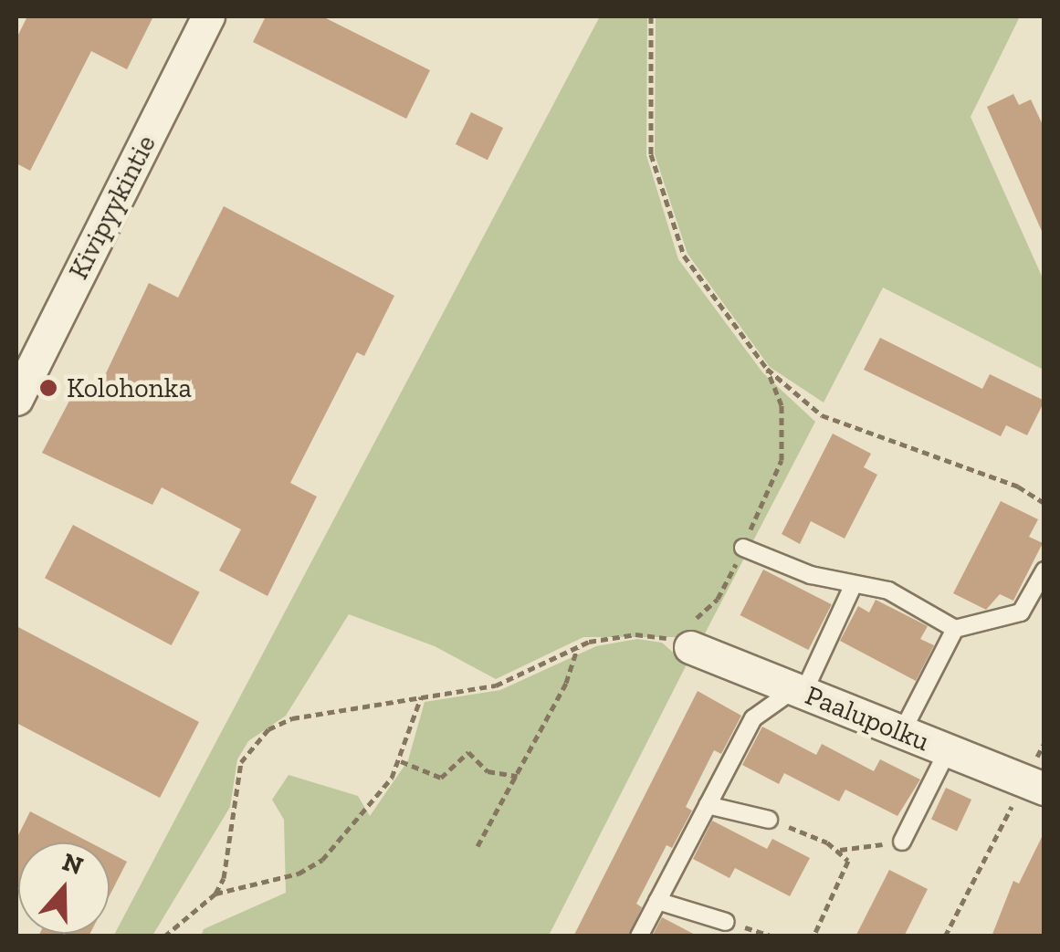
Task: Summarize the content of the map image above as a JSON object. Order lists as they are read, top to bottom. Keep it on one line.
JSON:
{"streets":{"street":["Kivipyykintie","Paalupolku"]},"places":["Kolohonka"],"north":"top"}
